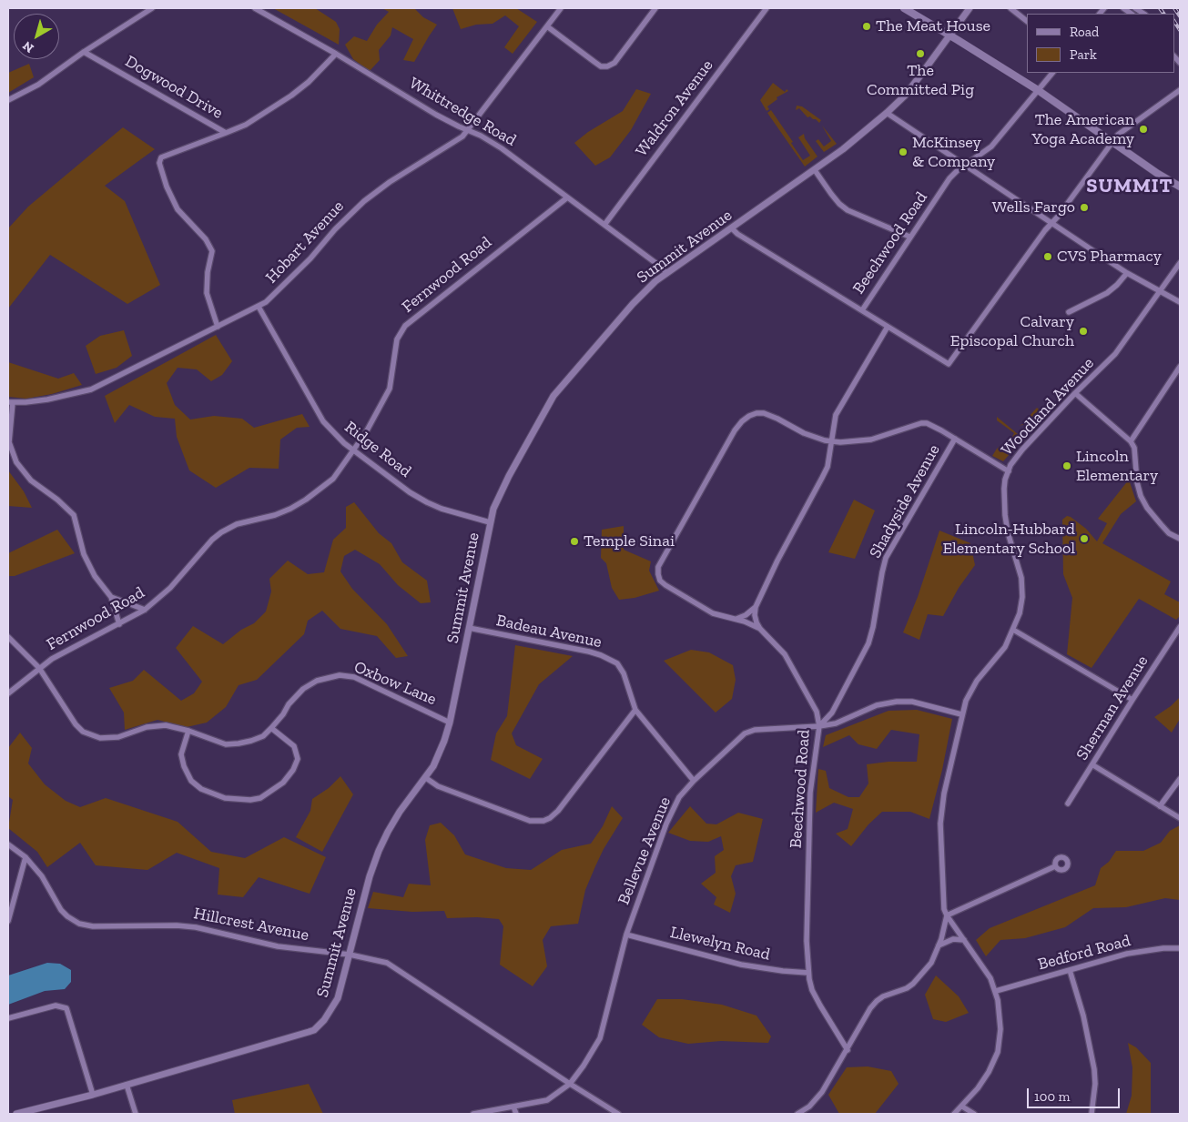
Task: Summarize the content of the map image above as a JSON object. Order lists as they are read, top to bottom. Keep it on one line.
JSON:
{"streets":{"street":["Dogwood Drive","Waldron Avenue","Whittredge Road","Hobart Avenue","Beechwood Road","Summit Avenue","Fernwood Road","Woodland Avenue","Ridge Road","Shadyside Avenue","Badeau Avenue","Oxbow Lane","Sherman Avenue","Bellevue Avenue","Hillcrest Avenue","Llewelyn Road","Bedford Road"]},"crossings":[["Dogwood Drive","Whittredge Road"],["Waldron Avenue","Whittredge Road"],["Whittredge Road","Hobart Avenue"],["Whittredge Road","Summit Avenue"],["Whittredge Road","Fernwood Road"],["Hobart Avenue","Ridge Road"],["Beechwood Road","Shadyside Avenue"],["Beechwood Road","Bellevue Avenue"],["Beechwood Road","Llewelyn Road"],["Summit Avenue","Ridge Road"],["Summit Avenue","Badeau Avenue"],["Summit Avenue","Oxbow Lane"],["Summit Avenue","Hillcrest Avenue"],["Fernwood Road","Ridge Road"],["Fernwood Road","Oxbow Lane"],["Woodland Avenue","Bellevue Avenue"],["Woodland Avenue","Bedford Road"],["Shadyside Avenue","Bellevue Avenue"],["Badeau Avenue","Bellevue Avenue"],["Bellevue Avenue","Hillcrest Avenue"],["Bellevue Avenue","Llewelyn Road"]],"districts":["SUMMIT"],"places":["The Meat House","The Committed Pig","The American Yoga Academy","McKinsey & Company","Wells Fargo","CVS Pharmacy","Calvary Episcopal Church","Lincoln Elementary","Lincoln-Hubbard Elementary School","Temple Sinai"],"legend":["Road","Park"],"scale_bar":"100 m","north":"bottom left"}
